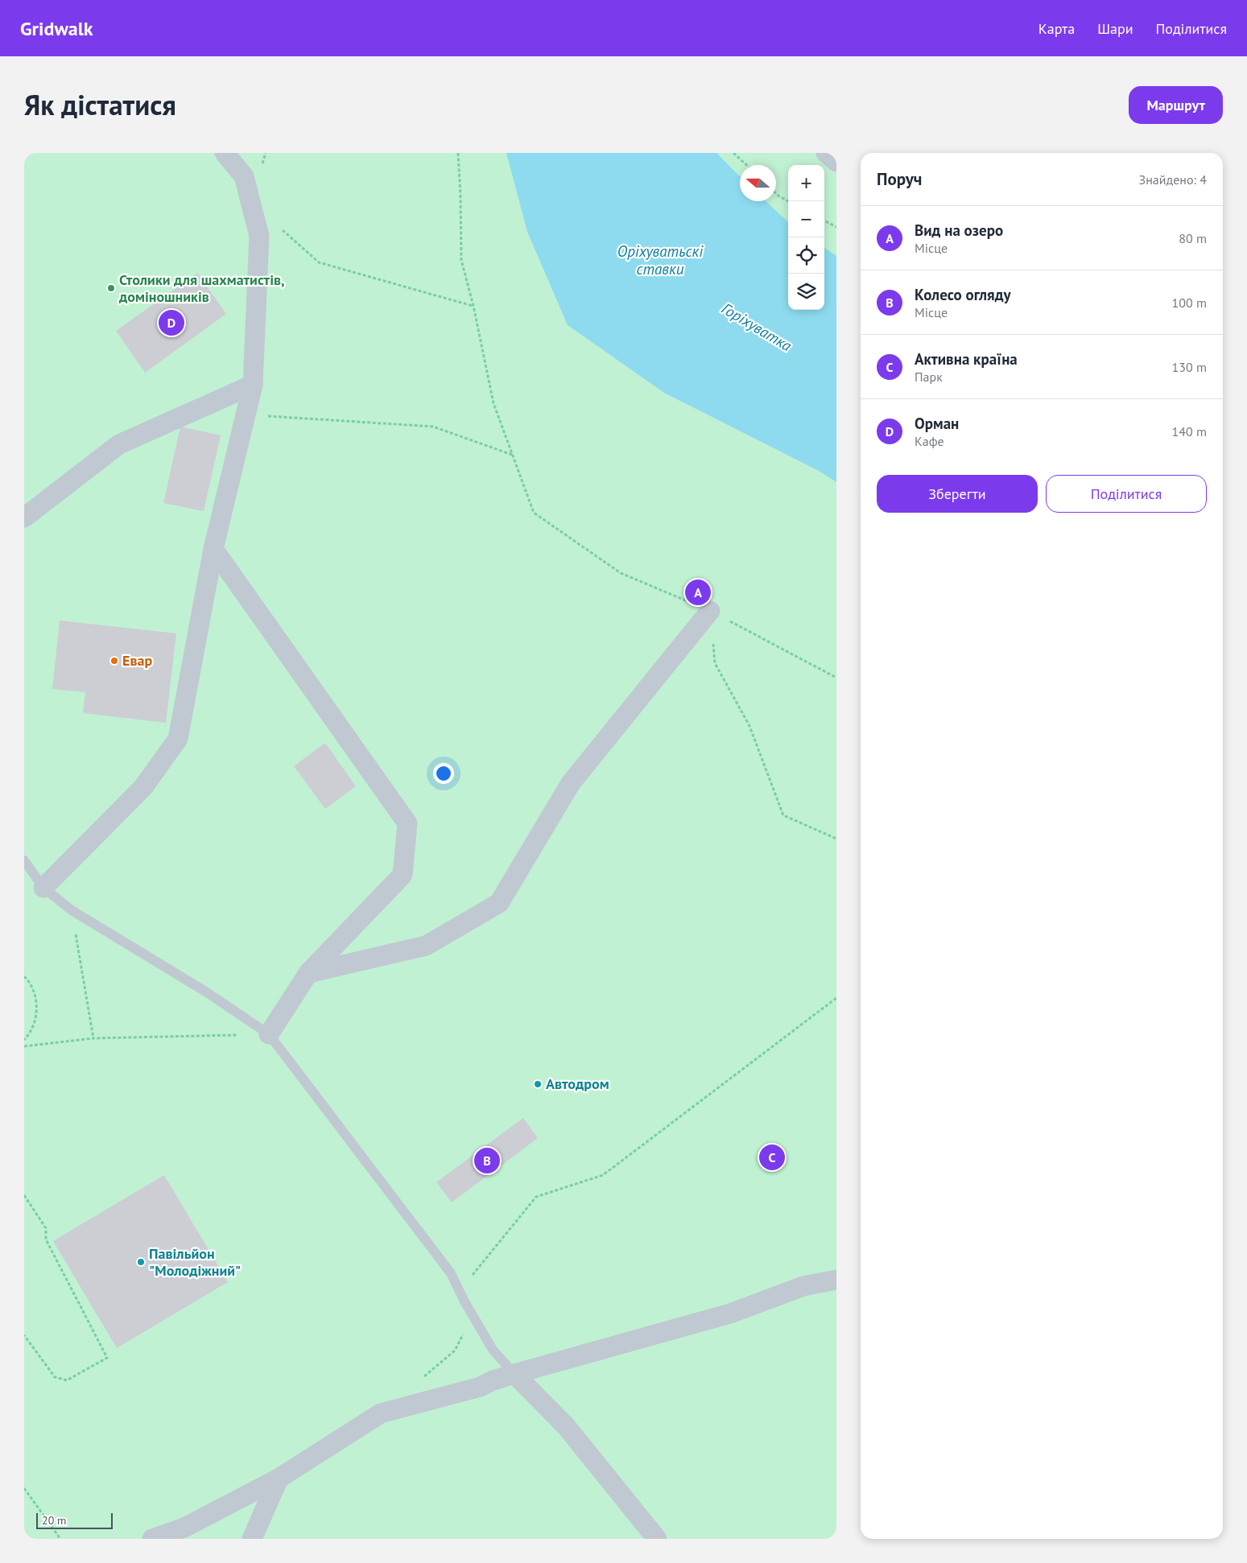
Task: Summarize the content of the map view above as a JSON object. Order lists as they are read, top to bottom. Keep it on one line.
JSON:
{"water":["Оріхуватьскі ставки","Горіхуватка"],"places":["Столики для шахматистів, доміношників","Евар","Автодром","Павільйон \"Молодіжний\""],"scale_bar":"20 m","north":"left","page":{"header":"Gridwalk","nav":["Карта","Шари","Поділитися"],"title":"Як дістатися","buttons":["Маршрут",["Зберегти","Поділитися"]],"heading":["Поруч","Знайдено: 4"],"map_buttons":["+","−"],"list":[{"mark":"A","name":"Вид на озеро","note":"Місце","value":"80 m"},{"mark":"B","name":"Колесо огляду","note":"Місце","value":"100 m"},{"mark":"C","name":"Активна країна","note":"Парк","value":"130 m"},{"mark":"D","name":"Орман","note":"Кафе","value":"140 m"}],"pins":["D","A","C","B"],"scale":"20 m"}}
